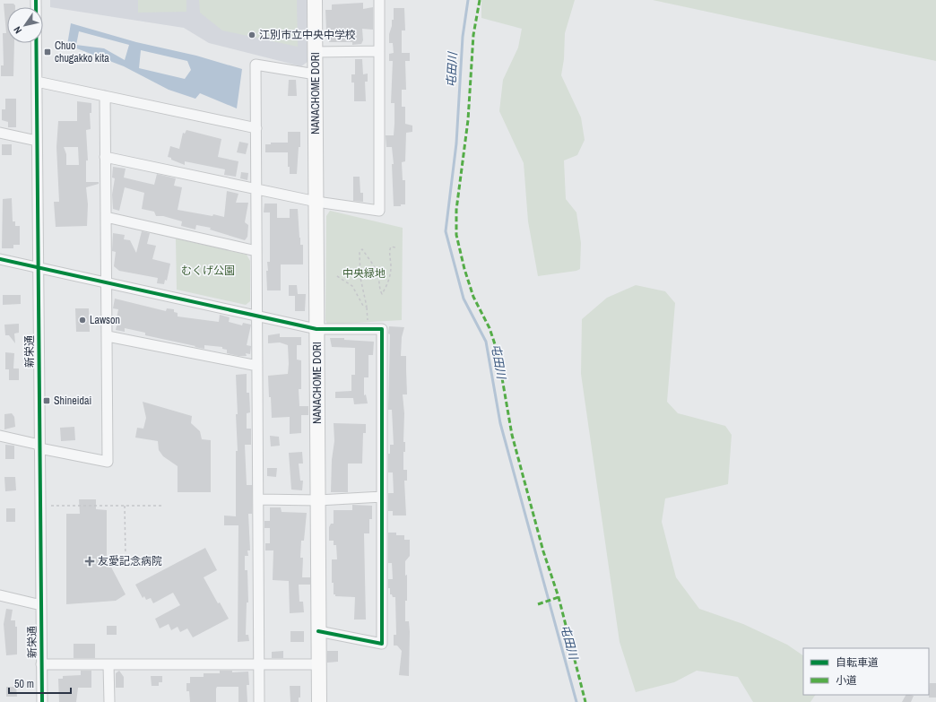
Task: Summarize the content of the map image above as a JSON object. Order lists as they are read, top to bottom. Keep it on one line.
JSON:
{"streets":{"street":["NANACHOME DORI","新栄通"]},"water":["屯田川"],"parks":["むくげ公園","中央緑地"],"places":{"other":["江別市立中央中学校","Lawson"],"transit":["Chuo chugakko kita","Shineidai"],"health":["友愛記念病院"]},"legend":["自転車道","小道"],"scale_bar":"50 m","north":"bottom left"}
